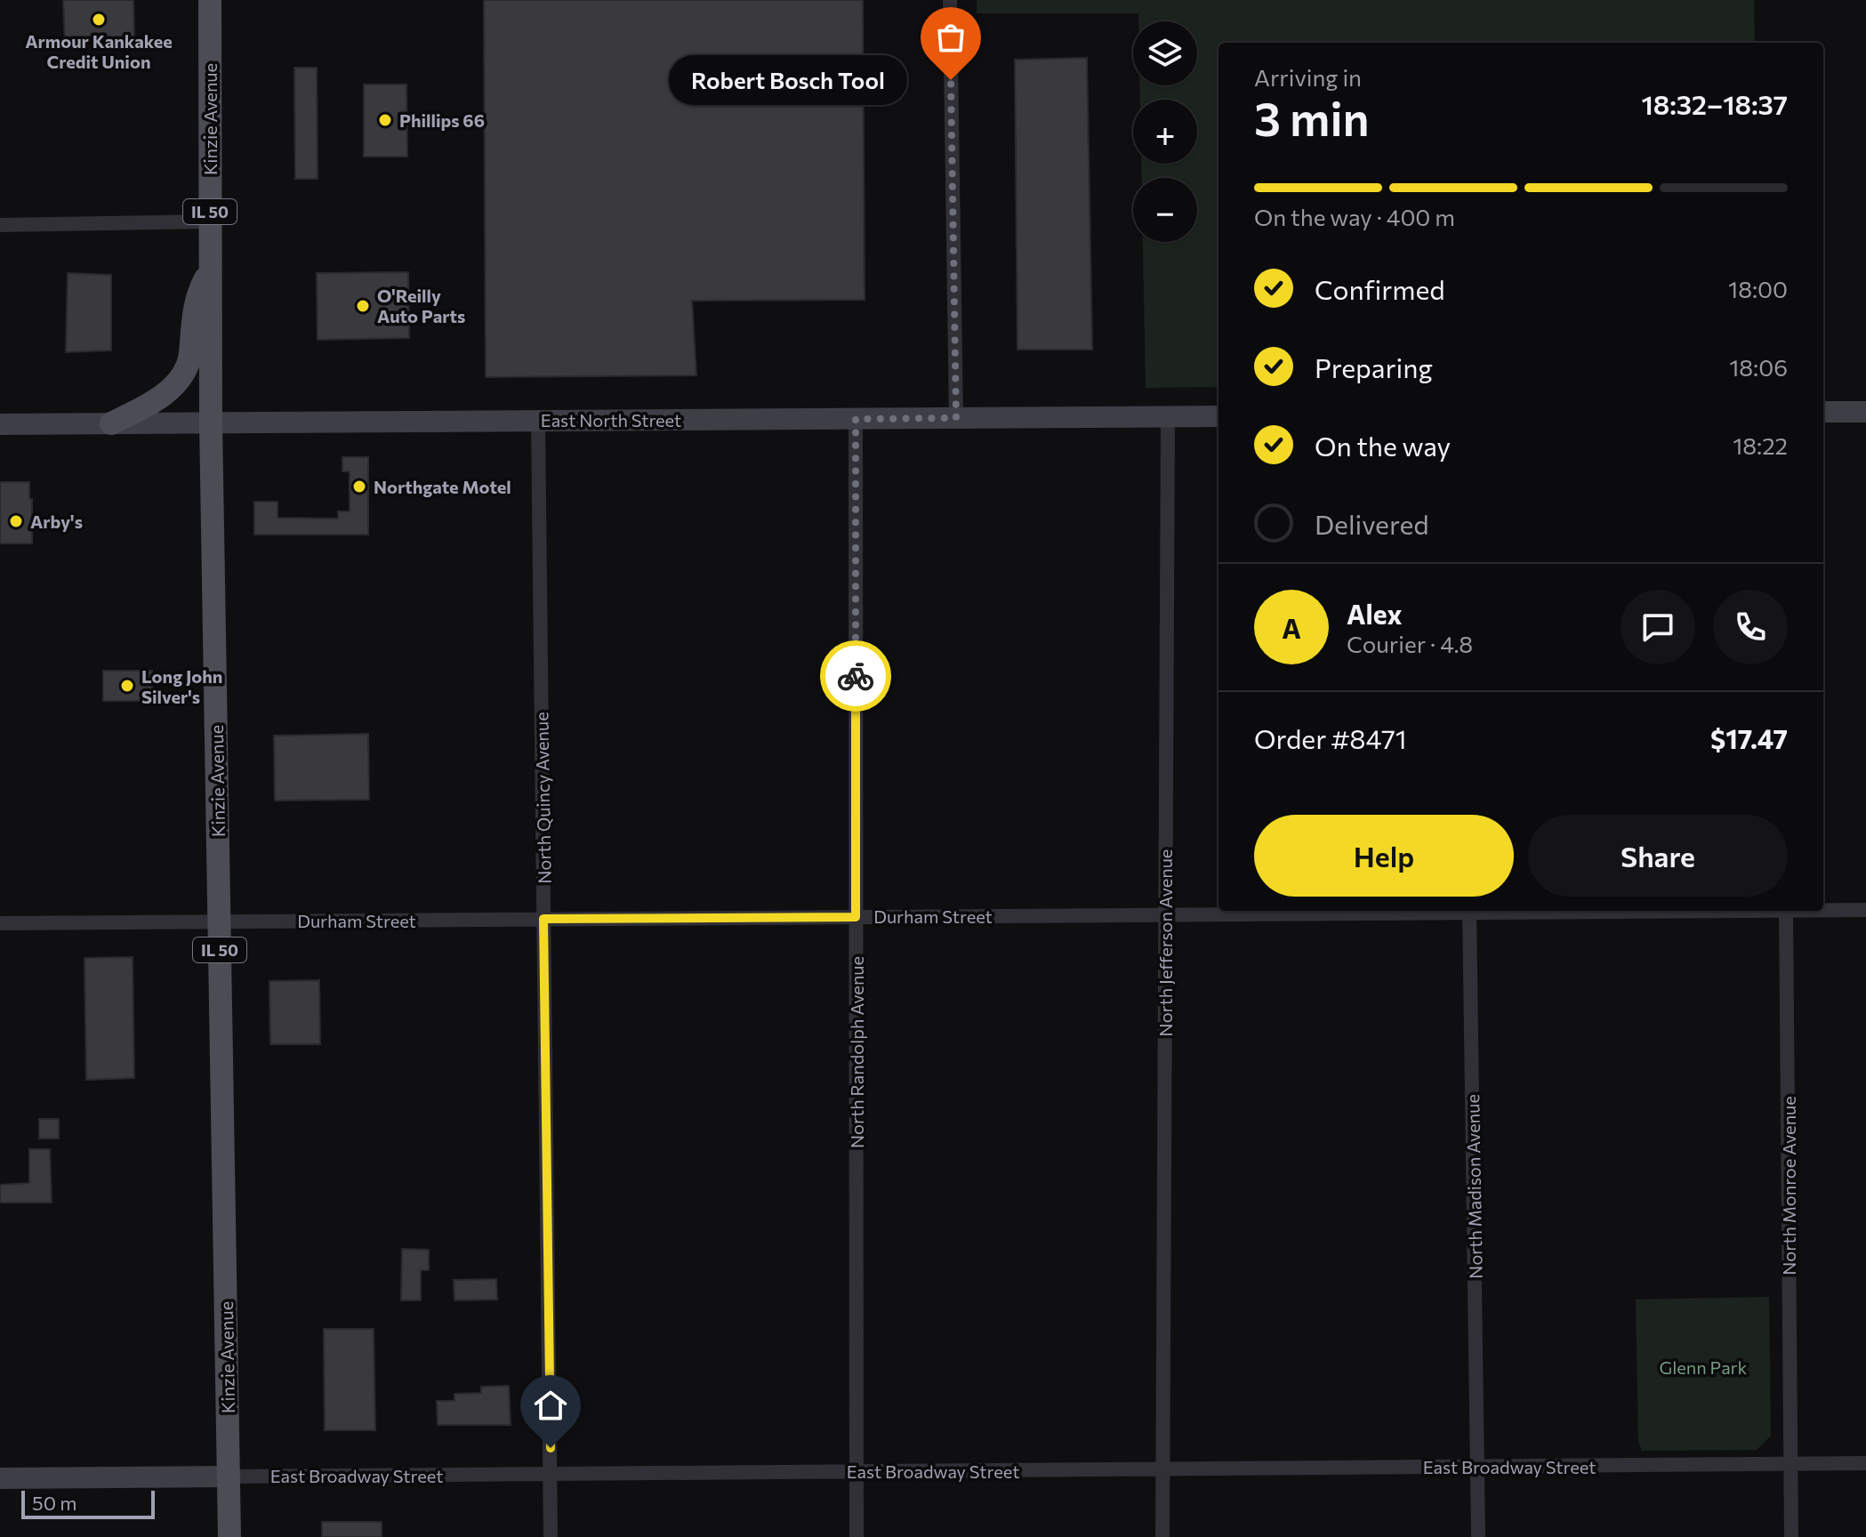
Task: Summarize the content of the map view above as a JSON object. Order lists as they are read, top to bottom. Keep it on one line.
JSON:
{"streets":{"main road":["Kinzie Avenue","IL 50"],"street":["East North Street","North Quincy Avenue","Durham Street","North Jefferson Avenue","North Randolph Avenue","North Monroe Avenue","North Madison Avenue","East Broadway Street"]},"crossings":[["Kinzie Avenue","IL 50"],["Kinzie Avenue","East North Street"],["Kinzie Avenue","Durham Street"],["Kinzie Avenue","East Broadway Street"],["IL 50","East Broadway Street"],["East North Street","North Quincy Avenue"],["East North Street","North Jefferson Avenue"],["East North Street","North Randolph Avenue"],["North Quincy Avenue","Durham Street"],["North Quincy Avenue","East Broadway Street"],["Durham Street","North Jefferson Avenue"],["Durham Street","North Randolph Avenue"],["North Jefferson Avenue","East Broadway Street"],["North Randolph Avenue","East Broadway Street"],["North Monroe Avenue","East Broadway Street"],["North Madison Avenue","East Broadway Street"]],"parks":["Glenn Park"],"places":["Armour Kankakee Credit Union","Robert Bosch Tool","Phillips 66","O'Reilly Auto Parts","Northgate Motel","Arby's","Long John Silver's"],"scale_bar":"50 m","page":{"map_buttons":["+","−"],"heading":["3 min","Arriving in","18:32–18:37"],"panel":["Alex","Courier · 4.8","Order #8471","$17.47"],"bubble":"Robert Bosch Tool","bar":"On the way · 400 m","list":[["Confirmed","18:00"],["Preparing","18:06"],["On the way","18:22"],"Delivered"],"round":"A","buttons":["Help","Share"],"scale":"50 m"}}
